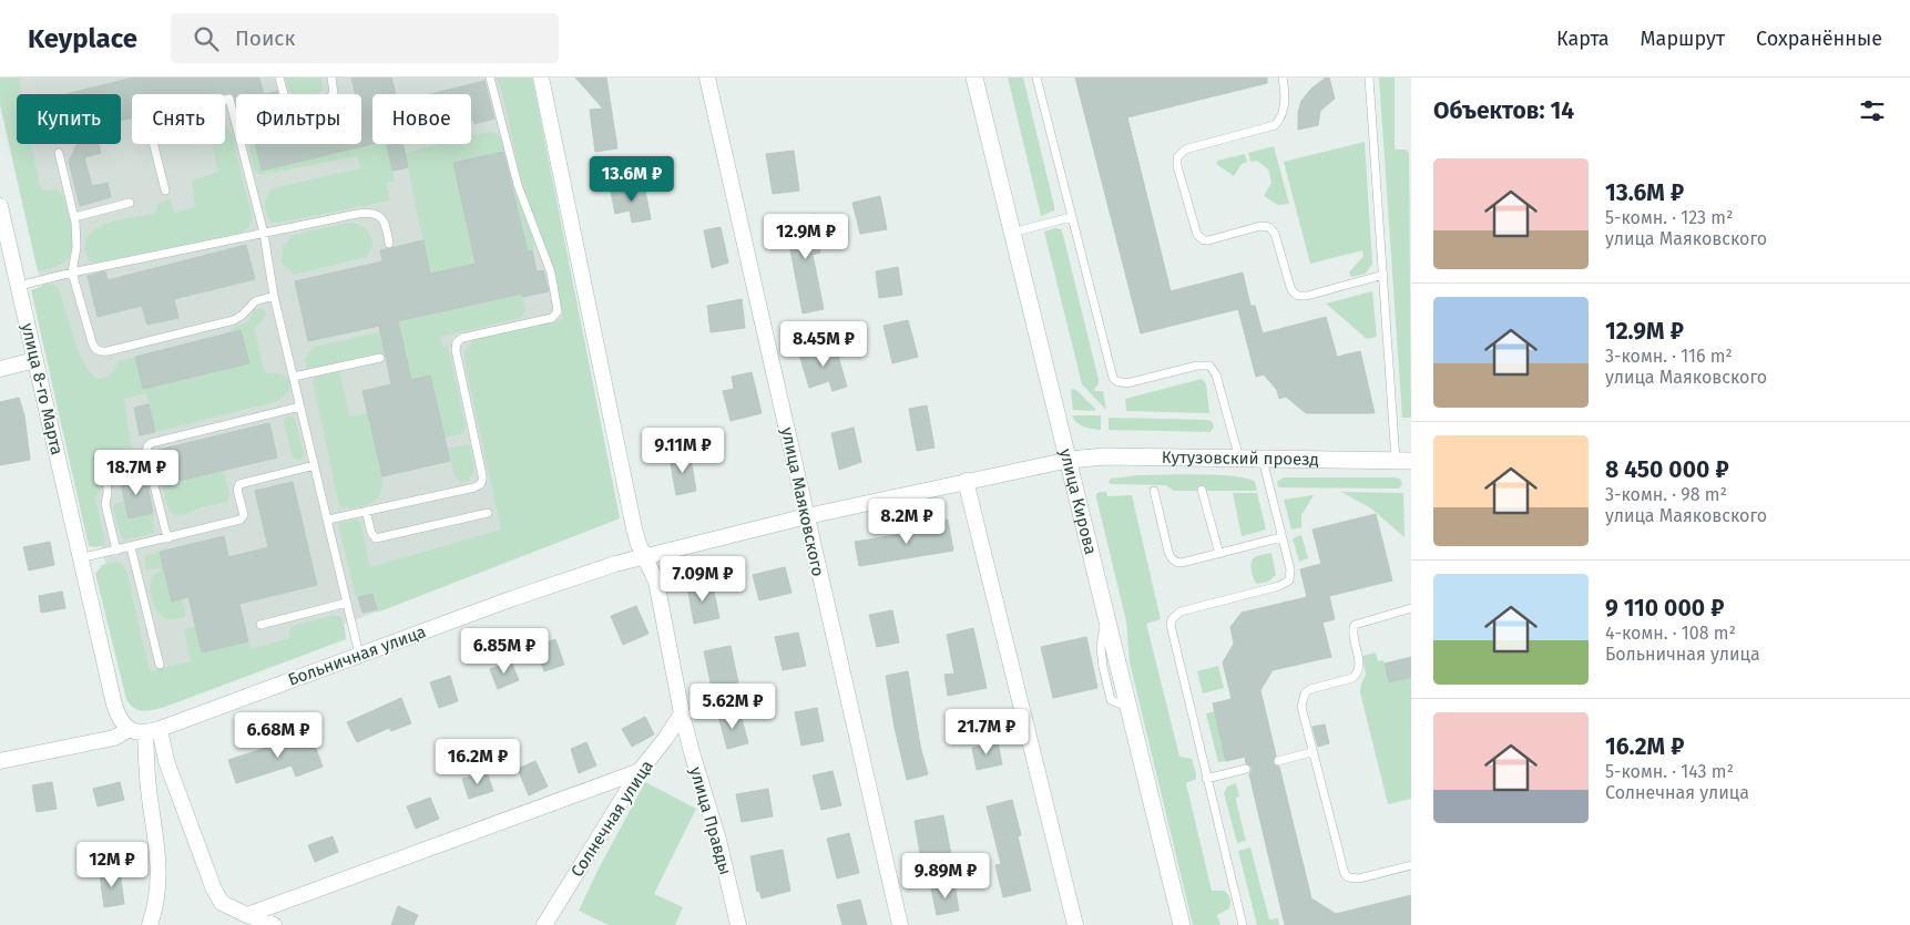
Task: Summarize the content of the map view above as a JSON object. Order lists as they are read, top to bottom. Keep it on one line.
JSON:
{"streets":{"street":["улица 8-го Марта","Кутузовский проезд","улица Кирова","улица Маяковского","Больничная улица","Солнечная улица","улица Правды"]},"crossings":[["Кутузовский проезд","улица Кирова"],["Кутузовский проезд","Больничная улица"],["улица Кирова","Больничная улица"],["улица Маяковского","Больничная улица"],["Больничная улица","улица Правды"],["Солнечная улица","улица Правды"]],"page":{"header":"Keyplace","search":"Поиск","nav":["Карта","Маршрут","Сохранённые"],"heading":"Объектов: 14","chip":["Купить","Снять","Фильтры","Новое"],"list":[{"name":"13.6M ₽","note":"5-комн. · 123 m² · улица Маяковского"},{"name":"12.9M ₽","note":"3-комн. · 116 m² · улица Маяковского"},{"name":"8 450 000 ₽","note":"3-комн. · 98 m² · улица Маяковского"},{"name":"9 110 000 ₽","note":"4-комн. · 108 m² · Больничная улица"},{"name":"16.2M ₽","note":"5-комн. · 143 m² · Солнечная улица"}],"price":["13.6M ₽","12.9M ₽","8.45M ₽","9.11M ₽","18.7M ₽","8.2M ₽","7.09M ₽","6.85M ₽","5.62M ₽","21.7M ₽","6.68M ₽","16.2M ₽","12M ₽","9.89M ₽"]}}
